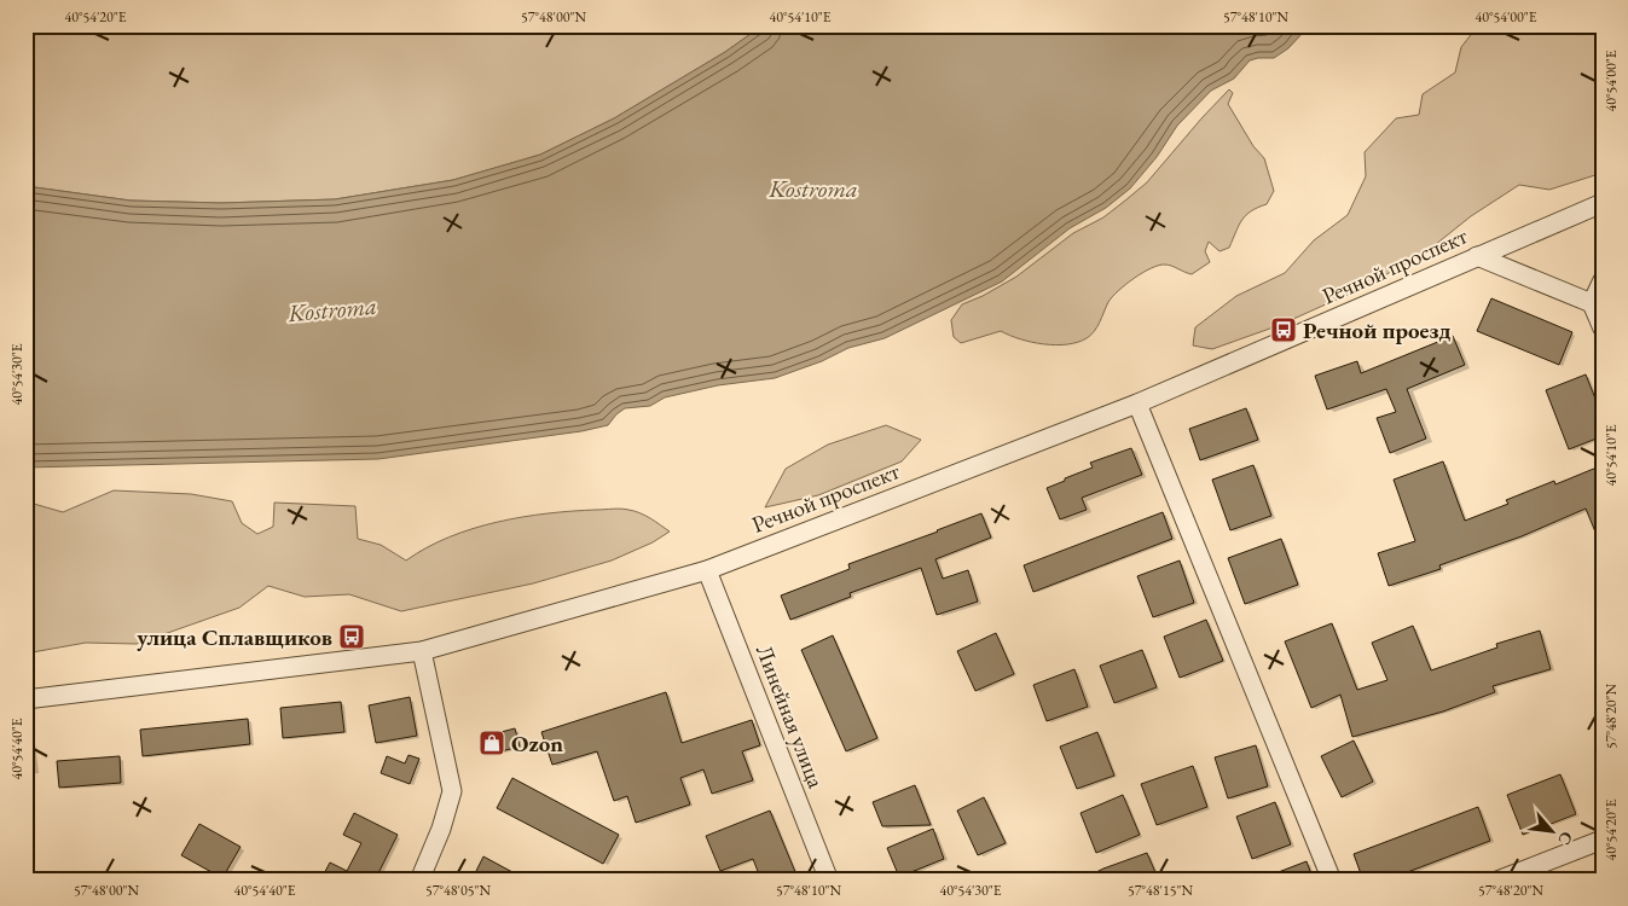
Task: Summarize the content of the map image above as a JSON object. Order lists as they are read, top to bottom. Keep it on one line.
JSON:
{"streets":{"street":["Речной проспект","Линейная улица"]},"crossings":[["Речной проспект","Линейная улица"]],"water":["Kostroma"],"places":{"bus stop":["Речной проезд","улица Сплавщиков"],"shop":["Ozon"]},"north":"bottom right","coordinates":["40°54'20\"E","57°48'00\"N","40°54'10\"E","57°48'10\"N","40°54'00\"E","40°54'30\"E","57°48'20\"N","40°54'40\"E","57°48'05\"N","57°48'15\"N"]}
